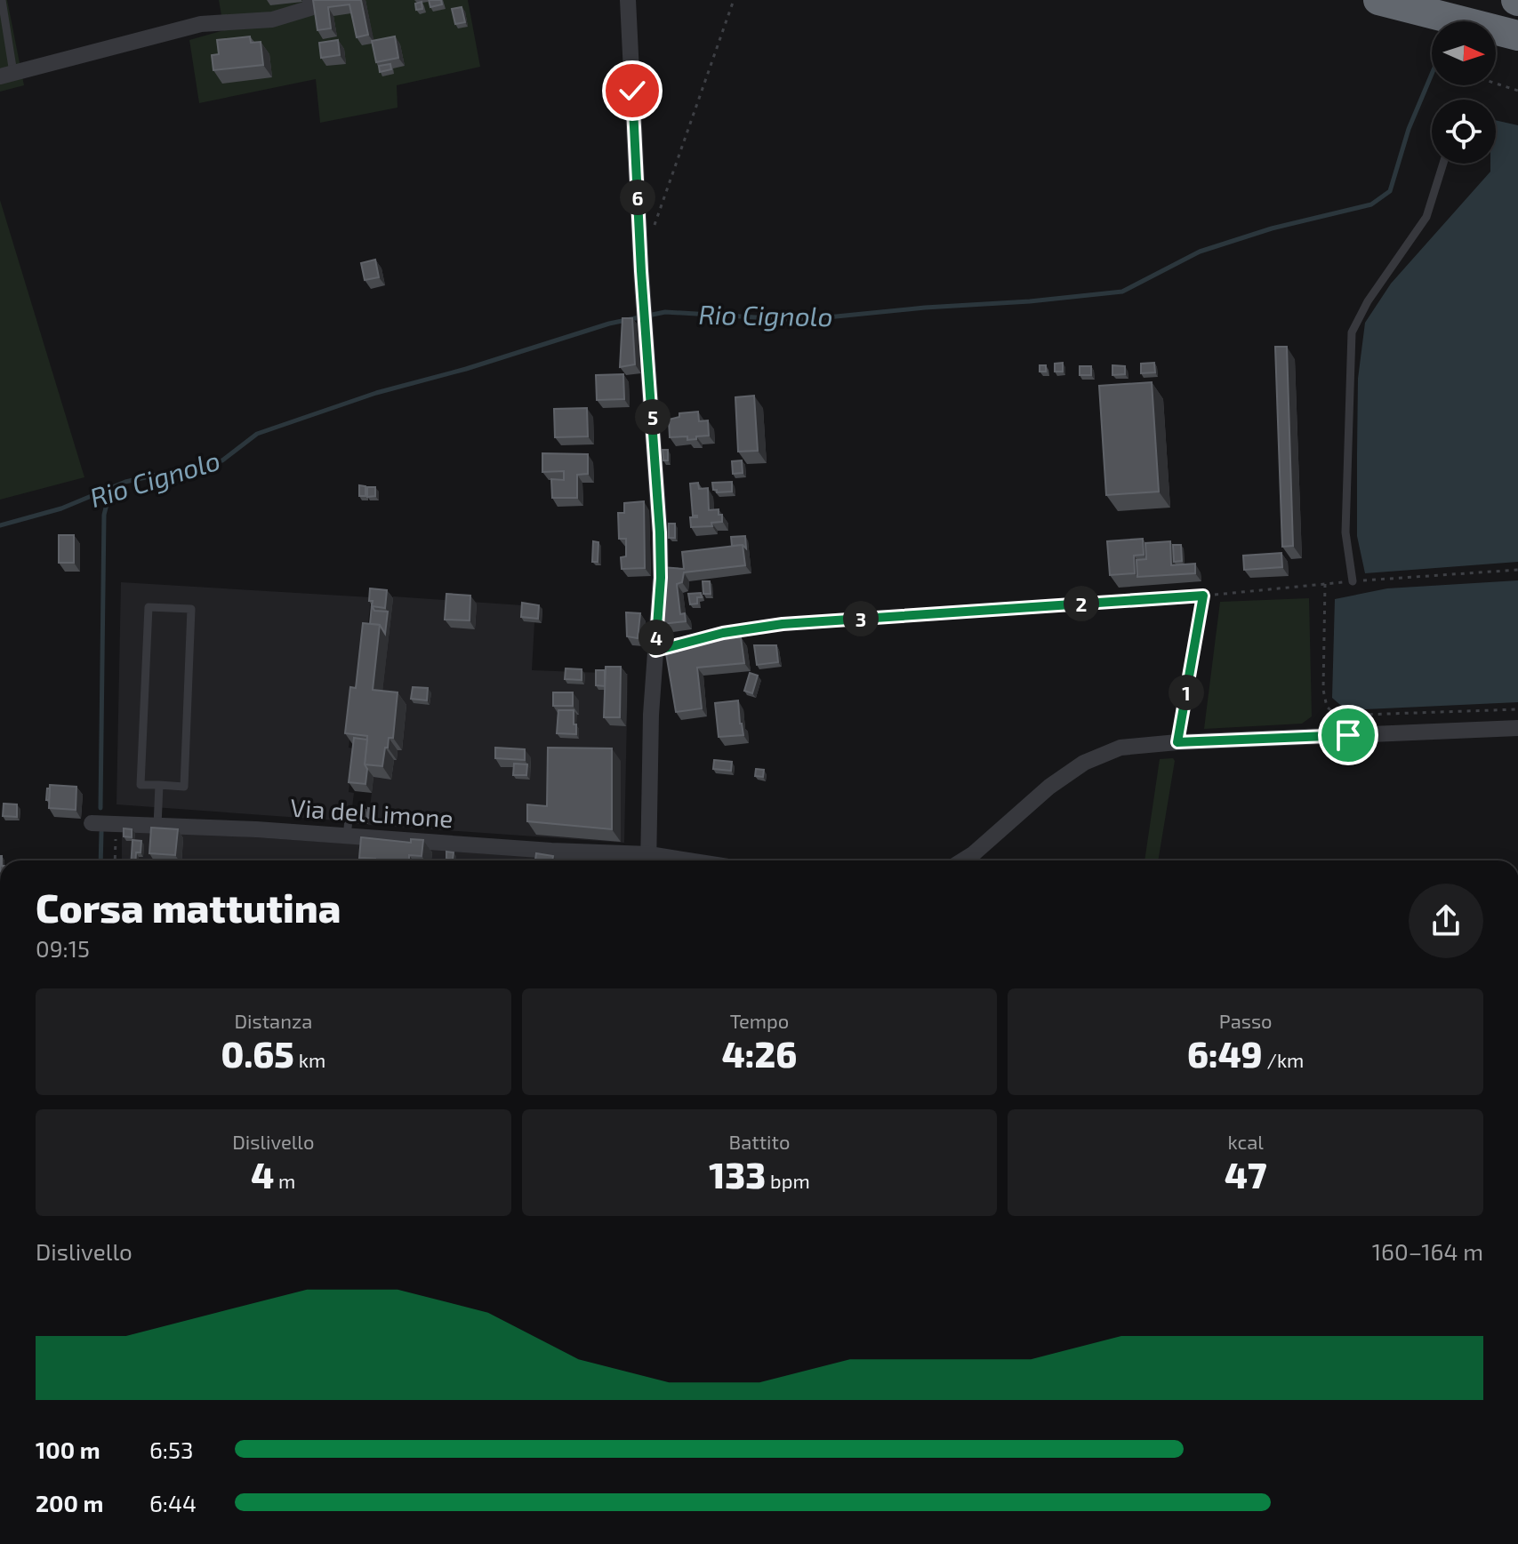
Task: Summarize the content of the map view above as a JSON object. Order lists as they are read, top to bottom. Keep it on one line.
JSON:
{"streets":{"street":["Via del Limone"]},"water":["Rio Cignolo"],"north":"right","page":{"pins":["6","5","2","3","4","1"],"heading":["Corsa mattutina","09:15"],"stats":[["Distanza","0.65 km"],["Tempo","4:26"],["Passo","6:49 /km"],["Dislivello","4 m"],["Battito","133 bpm"],["kcal","47"]],"chart":["Dislivello","160–164 m"],"list":[{"name":"100 m","note":"6:53"},{"name":"200 m","note":"6:44"}]}}
